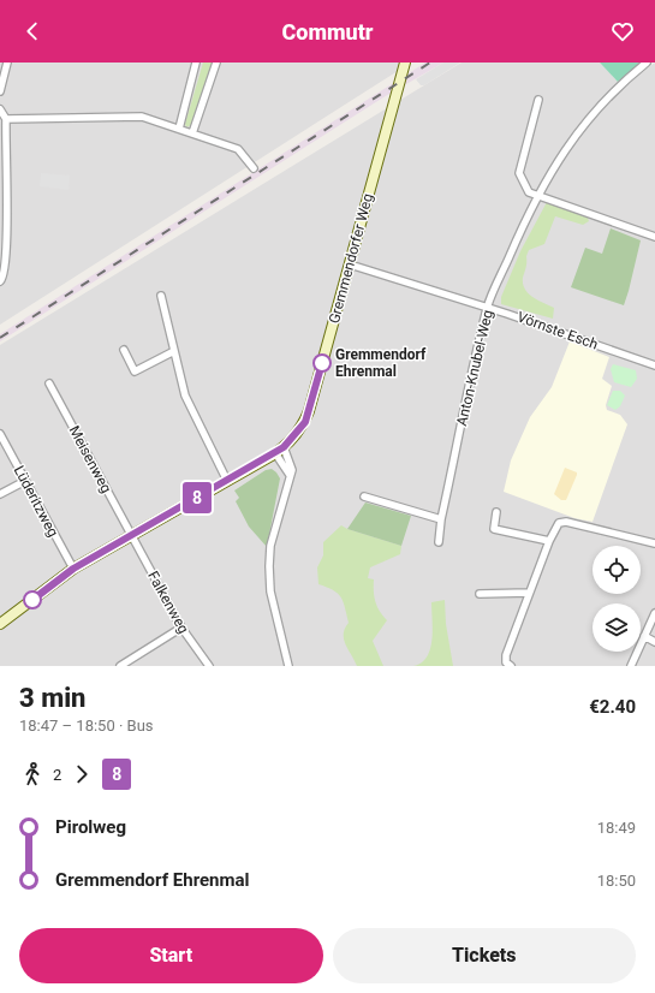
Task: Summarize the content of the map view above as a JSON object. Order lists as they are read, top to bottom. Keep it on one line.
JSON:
{"streets":{"street":["Gremmendorfer Weg","Vörnste Esch","Anton-Knubel-Weg","Meisenweg","Lüderitzweg","Falkenweg"]},"crossings":[["Gremmendorfer Weg","Vörnste Esch"],["Gremmendorfer Weg","Meisenweg"],["Gremmendorfer Weg","Lüderitzweg"],["Gremmendorfer Weg","Falkenweg"],["Vörnste Esch","Anton-Knubel-Weg"],["Meisenweg","Falkenweg"]],"places":["Gremmendorf Ehrenmal"],"lines":["bus line 8"],"page":{"header":"Commutr","on_map":"8","heading":["3 min","18:47 – 18:50 · Bus","€2.40"],"legs":["2","8"],"list":[{"name":"Pirolweg","value":"18:49"},{"name":"Gremmendorf Ehrenmal","value":"18:50"}],"buttons":["Start","Tickets"]}}
